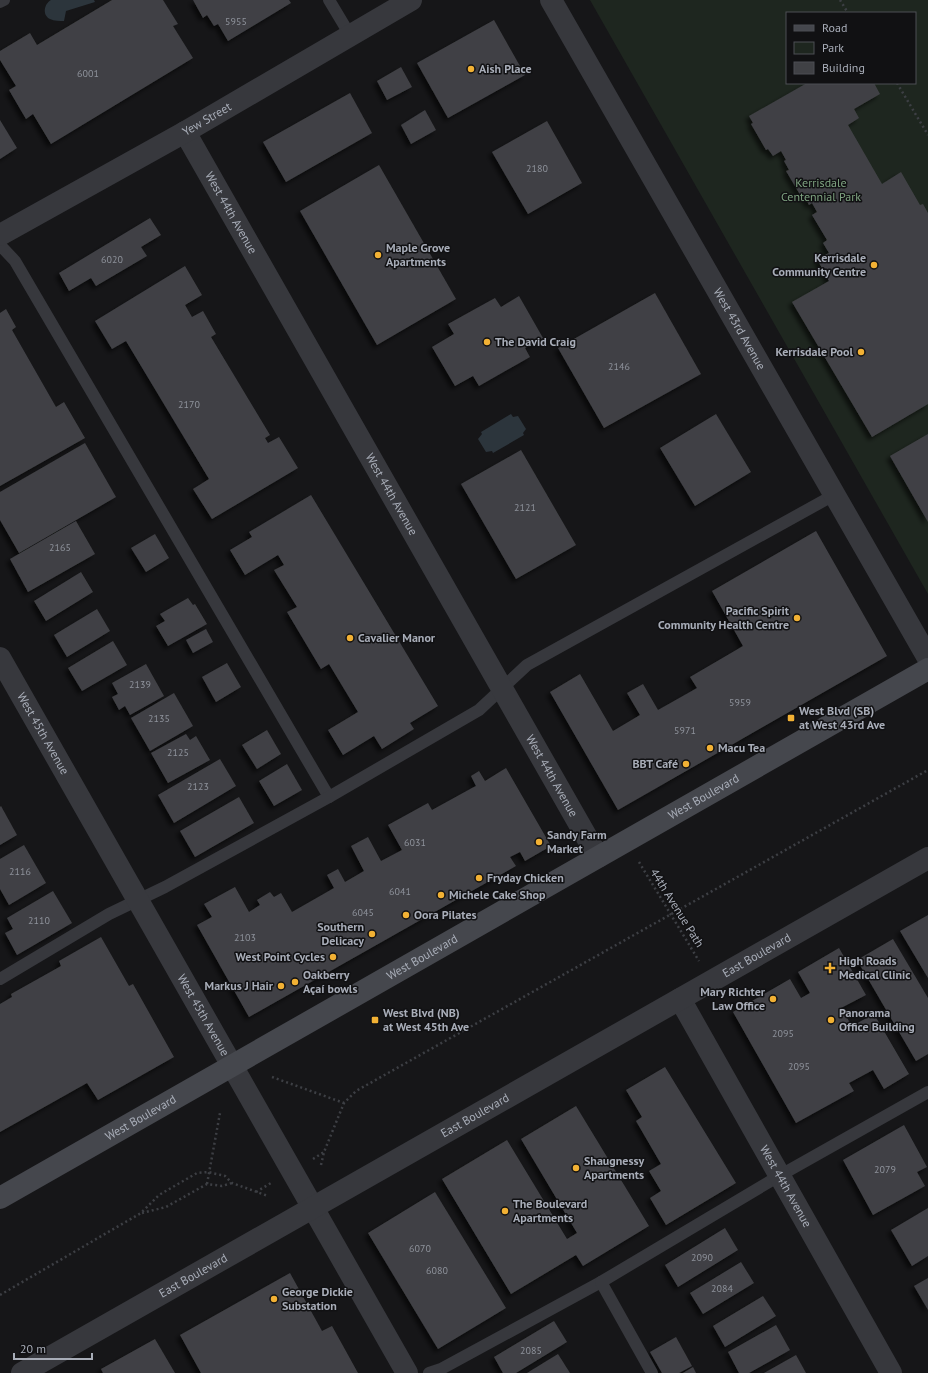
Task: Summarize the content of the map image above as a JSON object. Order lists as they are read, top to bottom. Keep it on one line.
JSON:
{"streets":{"street":["Yew Street","West 44th Avenue","West 43rd Avenue","West 45th Avenue","West Boulevard","East Boulevard"],"path":["44th Avenue Path"]},"crossings":[["Yew Street","West 44th Avenue"],["West 44th Avenue","West Boulevard"],["West 44th Avenue","East Boulevard"],["West 45th Avenue","West Boulevard"],["West 45th Avenue","East Boulevard"]],"parks":["Kerrisdale Centennial Park"],"places":{"other":["Aish Place","Maple Grove Apartments","Kerrisdale Community Centre","The David Craig","Kerrisdale Pool","Pacific Spirit Community Health Centre","Cavalier Manor","Macu Tea","BBT Café","Sandy Farm Market","Fryday Chicken","Michele Cake Shop","Oora Pilates","Southern Delicacy","West Point Cycles","Oakberry Açaí bowls","Markus J Hair","Mary Richter Law Office","Panorama Office Building","Shaugnessy Apartments","The Boulevard Apartments","George Dickie Substation"],"transit":["West Blvd (SB) at West 43rd Ave","West Blvd (NB) at West 45th Ave"],"health":["High Roads Medical Clinic"]},"house_numbers":["5955","6001","2180","6020","2146","2170","2121","2165","2139","5959","2135","5971","2125","2123","6031","2116","6041","6045","2110","2103","2095","2095","2079","6070","2090","6080","2084","2085"],"legend":["Road","Park","Building"],"scale_bar":"20 m"}
